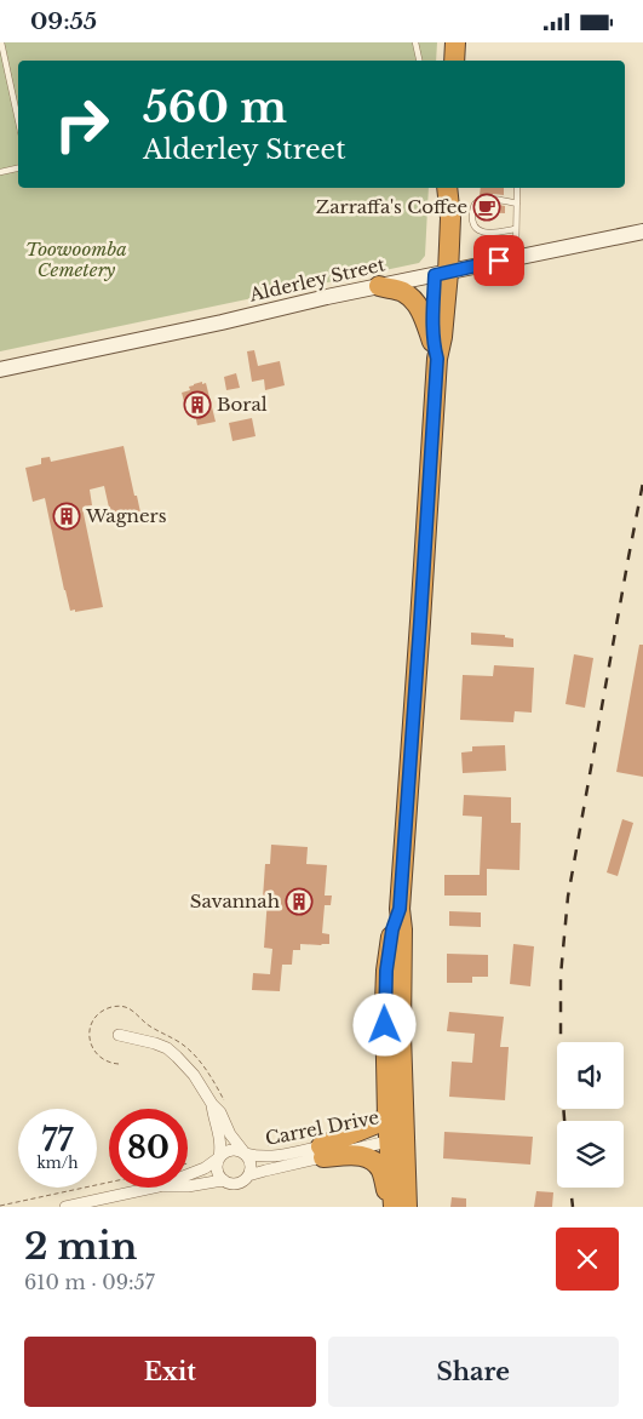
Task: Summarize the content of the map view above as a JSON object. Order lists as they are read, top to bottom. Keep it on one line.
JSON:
{"streets":{"street":["Alderley Street","Carrel Drive"]},"parks":["Toowoomba Cemetery"],"places":{"cafe":["Zarraffa's Coffee"],"building":["Boral","Wagners","Savannah"]},"page":{"status":"09:55","turn":["560 m","Alderley Street"],"speed":"77 km/h","limit":"80","heading":["2 min","610 m · 09:57"],"buttons":["Exit","Share"]}}
